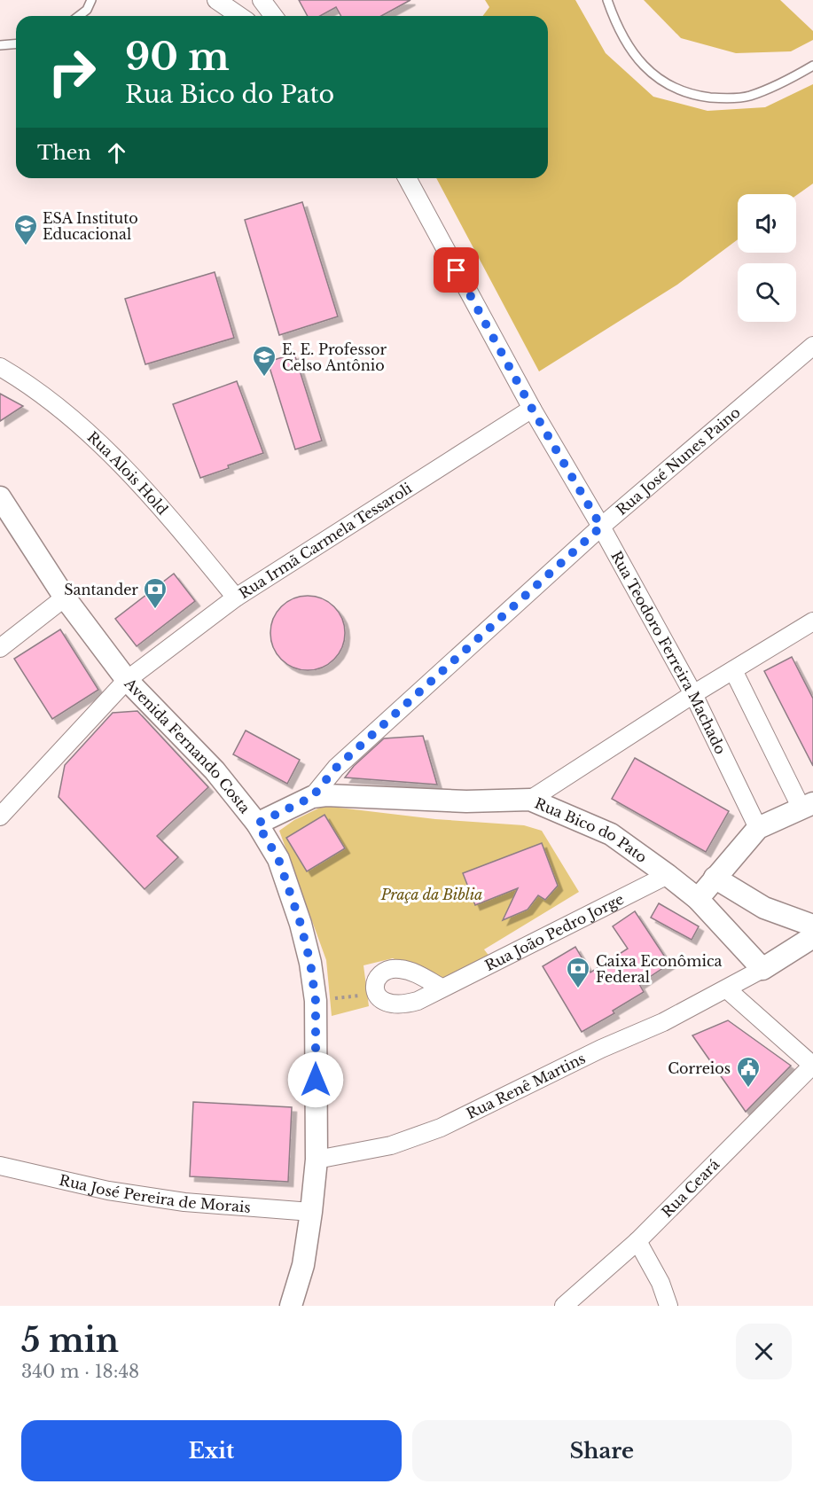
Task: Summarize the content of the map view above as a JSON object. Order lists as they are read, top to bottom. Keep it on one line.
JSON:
{"streets":{"street":["Rua José Nunes Paino","Rua Alois Hold","Rua Irmã Carmela Tessaroli","Rua Teodoro Ferreira Machado","Avenida Fernando Costa","Rua Bico do Pato","Rua João Pedro Jorge","Rua Renê Martins","Rua Ceará","Rua José Pereira de Morais"]},"crossings":[["Rua José Nunes Paino","Rua Teodoro Ferreira Machado"],["Rua José Nunes Paino","Rua Bico do Pato"],["Rua Alois Hold","Rua Irmã Carmela Tessaroli"],["Rua Irmã Carmela Tessaroli","Rua Teodoro Ferreira Machado"],["Rua Irmã Carmela Tessaroli","Avenida Fernando Costa"],["Avenida Fernando Costa","Rua Bico do Pato"],["Avenida Fernando Costa","Rua Renê Martins"],["Avenida Fernando Costa","Rua José Pereira de Morais"],["Rua Bico do Pato","Rua João Pedro Jorge"],["Rua Bico do Pato","Rua Renê Martins"]],"parks":["Praça da Biblia"],"places":{"school or university":["ESA Instituto Educacional","E. E. Professor Celso Antônio"],"bank":["Santander","Caixa Econômica Federal"],"public building":["Correios"]},"page":{"turn":["90 m","Rua Bico do Pato"],"then":"Then","heading":["5 min","340 m · 18:48"],"buttons":["Exit","Share"]}}
